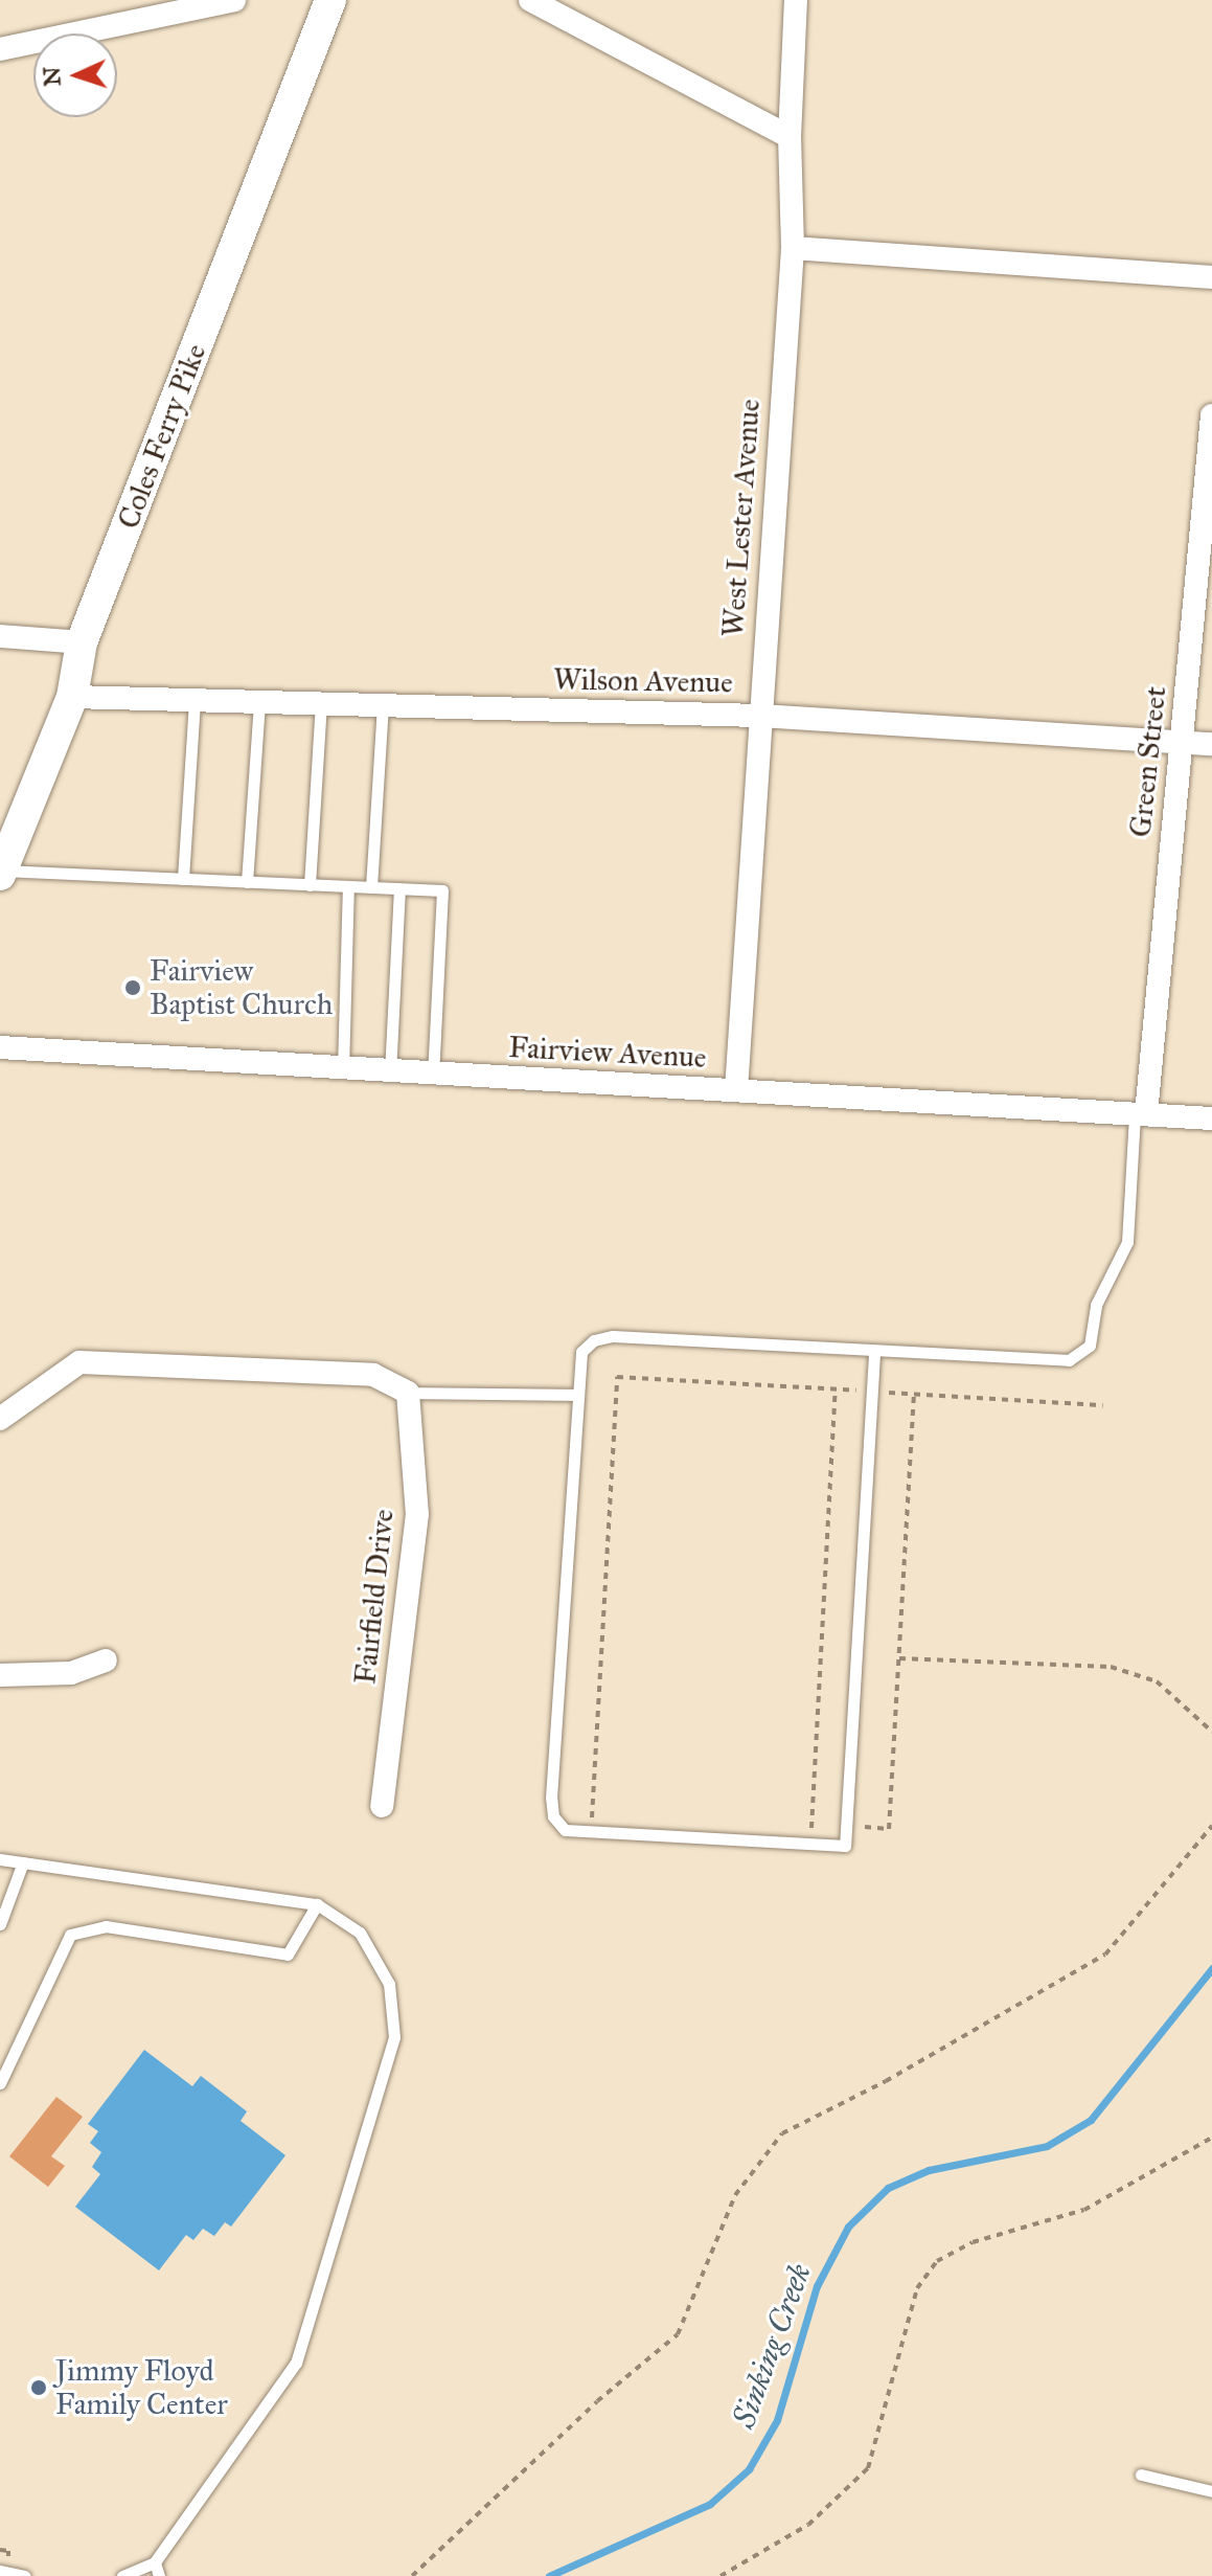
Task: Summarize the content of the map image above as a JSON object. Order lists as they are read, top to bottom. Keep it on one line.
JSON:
{"streets":{"street":["Coles Ferry Pike","West Lester Avenue","Wilson Avenue","Green Street","Fairview Avenue","Fairfield Drive"]},"crossings":[["Coles Ferry Pike","Wilson Avenue"],["West Lester Avenue","Wilson Avenue"],["West Lester Avenue","Fairview Avenue"],["Wilson Avenue","Green Street"],["Green Street","Fairview Avenue"]],"water":["Sinking Creek"],"places":["Fairview Baptist Church","Jimmy Floyd Family Center"],"north":"left"}
